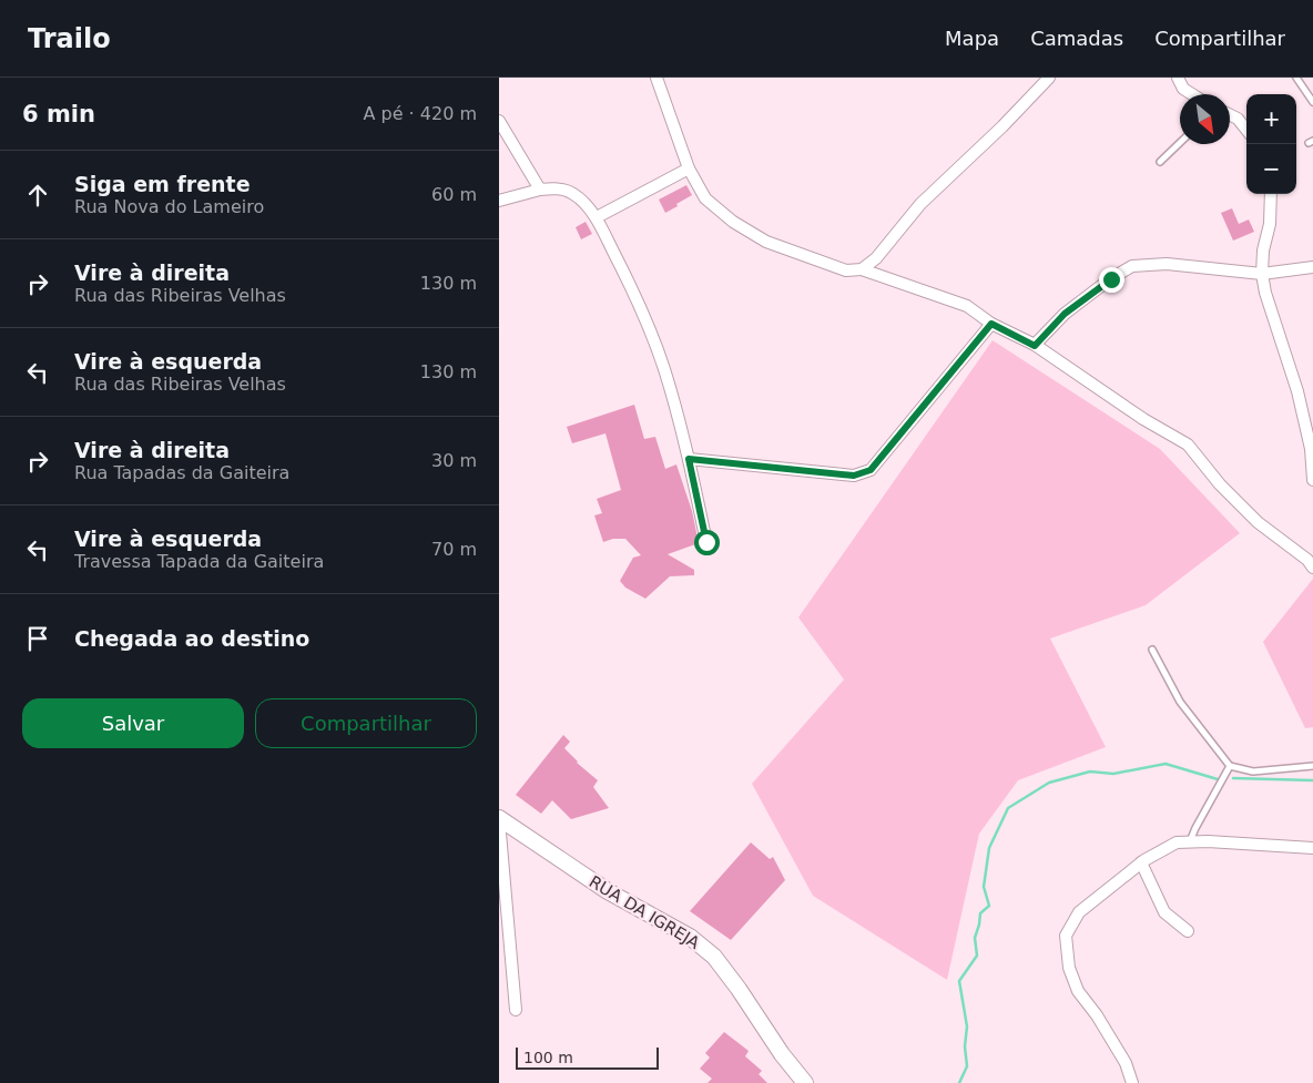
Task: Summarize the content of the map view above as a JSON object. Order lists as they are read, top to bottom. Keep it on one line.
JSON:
{"streets":{"main road":["RUA DA IGREJA"]},"scale_bar":"100 m","north":"bottom right","page":{"header":"Trailo","nav":["Mapa","Camadas","Compartilhar"],"heading":["6 min","A pé · 420 m"],"map_buttons":["+","−"],"list":[["Siga em frente","Rua Nova do Lameiro","60 m"],["Vire à direita","Rua das Ribeiras Velhas","130 m"],["Vire à esquerda","Rua das Ribeiras Velhas","130 m"],["Vire à direita","Rua Tapadas da Gaiteira","30 m"],["Vire à esquerda","Travessa Tapada da Gaiteira","70 m"],"Chegada ao destino"],"buttons":["Salvar","Compartilhar"],"scale":"100 m"}}
